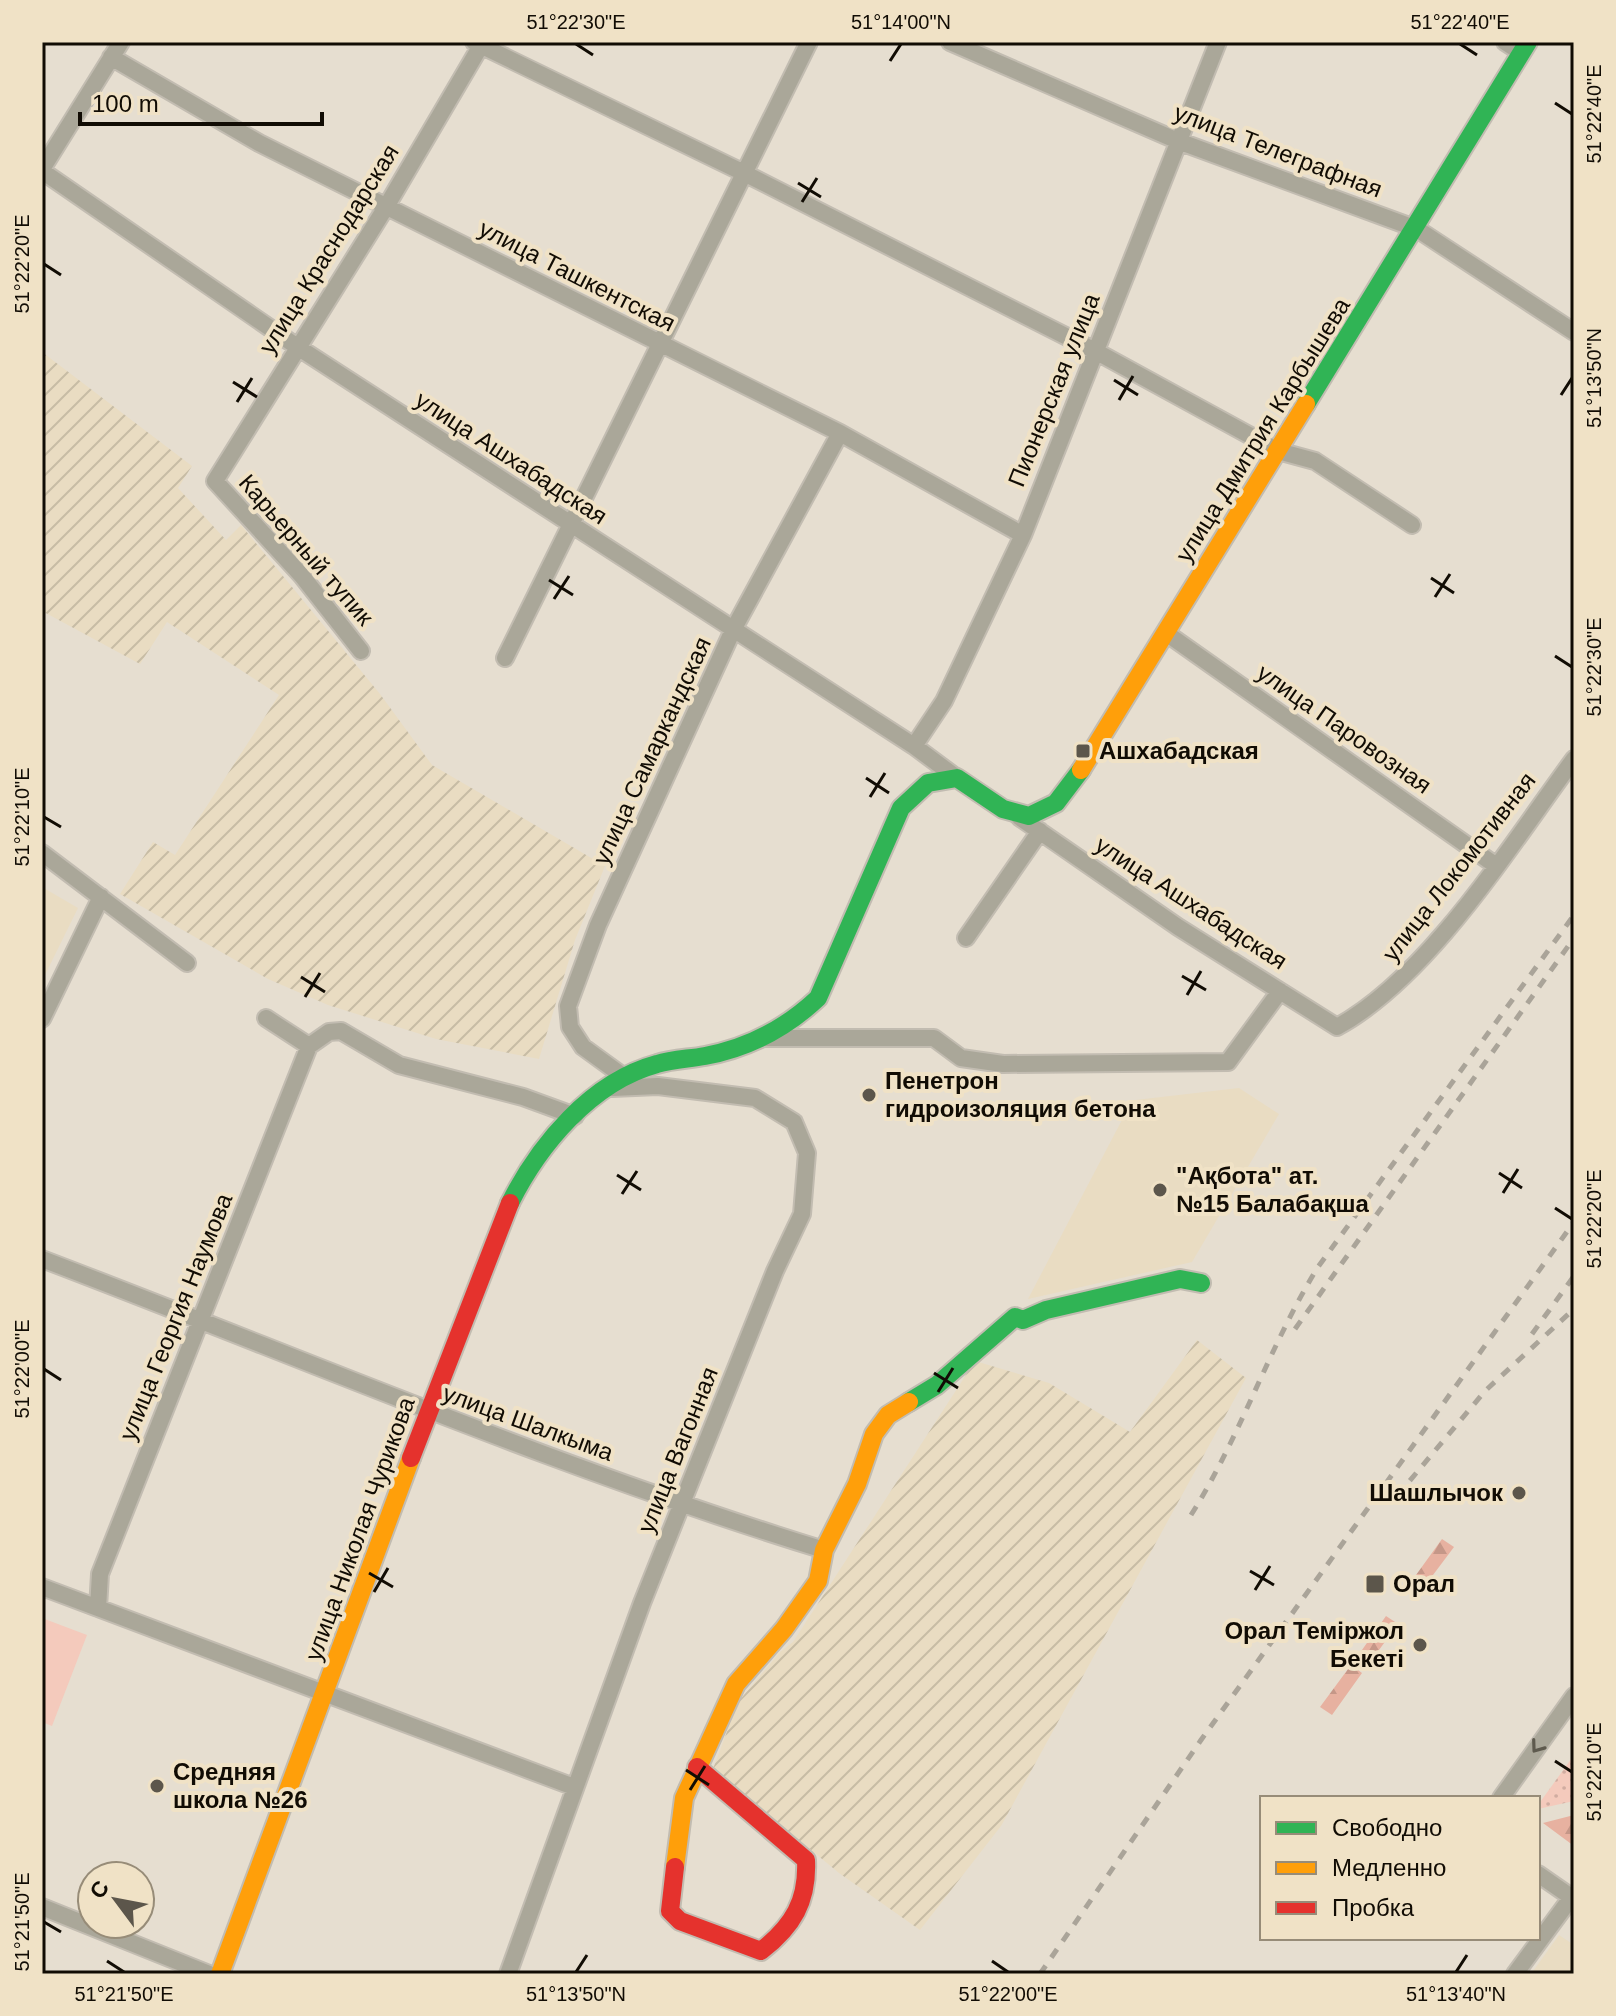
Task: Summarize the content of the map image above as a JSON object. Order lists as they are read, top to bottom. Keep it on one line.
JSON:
{"streets":{"street":["улица Телеграфная","улица Краснодарская","улица Ташкентская","Пионерская улица","улица Дмитрия Карбышева","улица Ашхабадская","Карьерный тупик","улица Паровозная","улица Самаркандская","улица Локомотивная","улица Георгия Наумова","улица Шалкыма","улица Вагонная","улица Николая Чурикова"]},"crossings":[["улица Телеграфная","Пионерская улица"],["улица Телеграфная","улица Дмитрия Карбышева"],["улица Краснодарская","улица Ташкентская"],["улица Краснодарская","улица Ашхабадская"],["улица Краснодарская","Карьерный тупик"],["улица Ташкентская","Пионерская улица"],["улица Ташкентская","улица Самаркандская"],["Пионерская улица","улица Ашхабадская"],["улица Дмитрия Карбышева","улица Ашхабадская"],["улица Дмитрия Карбышева","улица Паровозная"],["улица Ашхабадская","улица Самаркандская"],["улица Ашхабадская","улица Локомотивная"],["улица Ашхабадская","улица Николая Чурикова"],["улица Паровозная","улица Локомотивная"],["улица Самаркандская","улица Вагонная"],["улица Самаркандская","улица Николая Чурикова"],["улица Георгия Наумова","улица Шалкыма"],["улица Шалкыма","улица Вагонная"],["улица Шалкыма","улица Николая Чурикова"],["улица Вагонная","улица Николая Чурикова"]],"places":{"transit":["Ашхабадская","Орал"],"other":["Пенетрон гидроизоляция бетона","\"Ақбота\" ат. №15 Балабақша","Шашлычок","Орал Теміржол Бекеті","Средняя школа №26"]},"legend":["Свободно","Медленно","Пробка"],"scale_bar":"100 m","north":"top left","coordinates":["51°22'30\"E","51°14'00\"N","51°22'40\"E","51°22'20\"E","51°13'50\"N","51°22'10\"E","51°22'00\"E","51°21'50\"E","51°13'40\"N"]}
